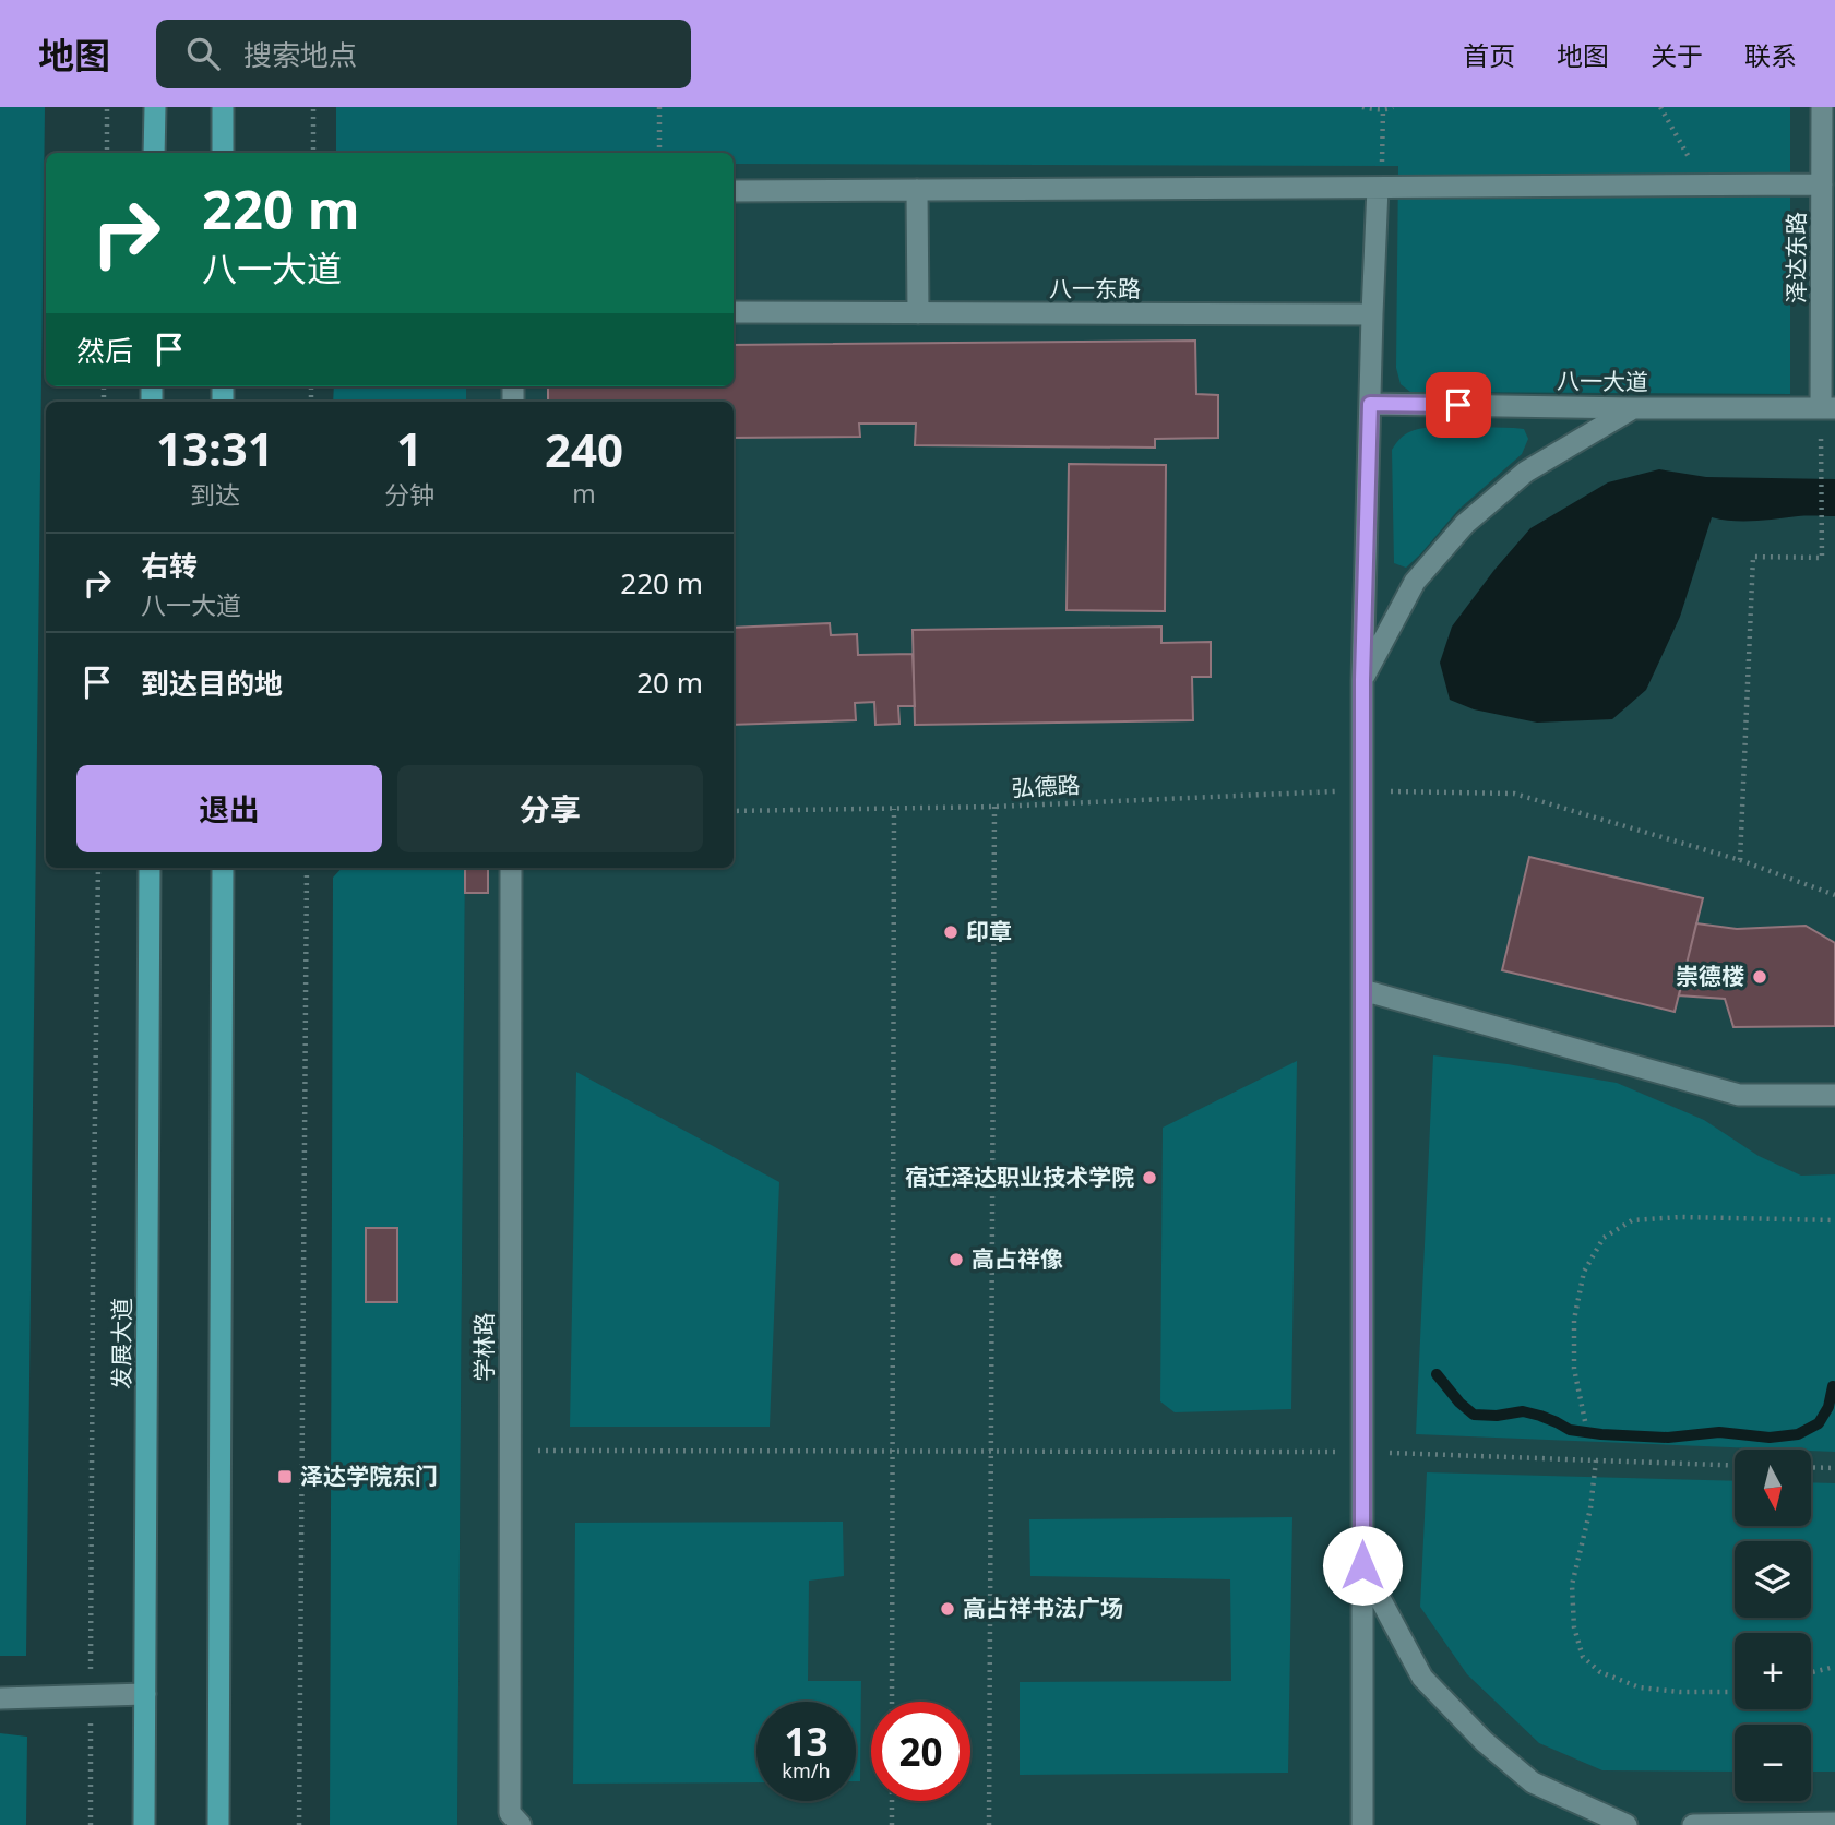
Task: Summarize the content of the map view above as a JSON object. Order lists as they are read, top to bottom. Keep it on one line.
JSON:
{"streets":{"main road":["发展大道"],"lane":["泽达东路","八一东路","八一大道","学林路"],"path":["弘德路"]},"crossings":[["泽达东路","八一大道"]],"places":{"other":["印章","崇德楼","宿迁泽达职业技术学院","高占祥像","高占祥书法广场"],"transit":["泽达学院东门"]},"north":"bottom","page":{"header":"地图","search":"搜索地点","nav":["首页","地图","关于","联系"],"turn":["220 m","八一大道"],"then":"然后","eta":["13:31","到达","1","分钟","240","m"],"list":[{"name":"右转","note":"八一大道","value":"220 m"},{"name":"到达目的地","value":"20 m"}],"buttons":["退出","分享"],"map_buttons":["+","−"],"speed":"13 km/h","limit":"20"}}
